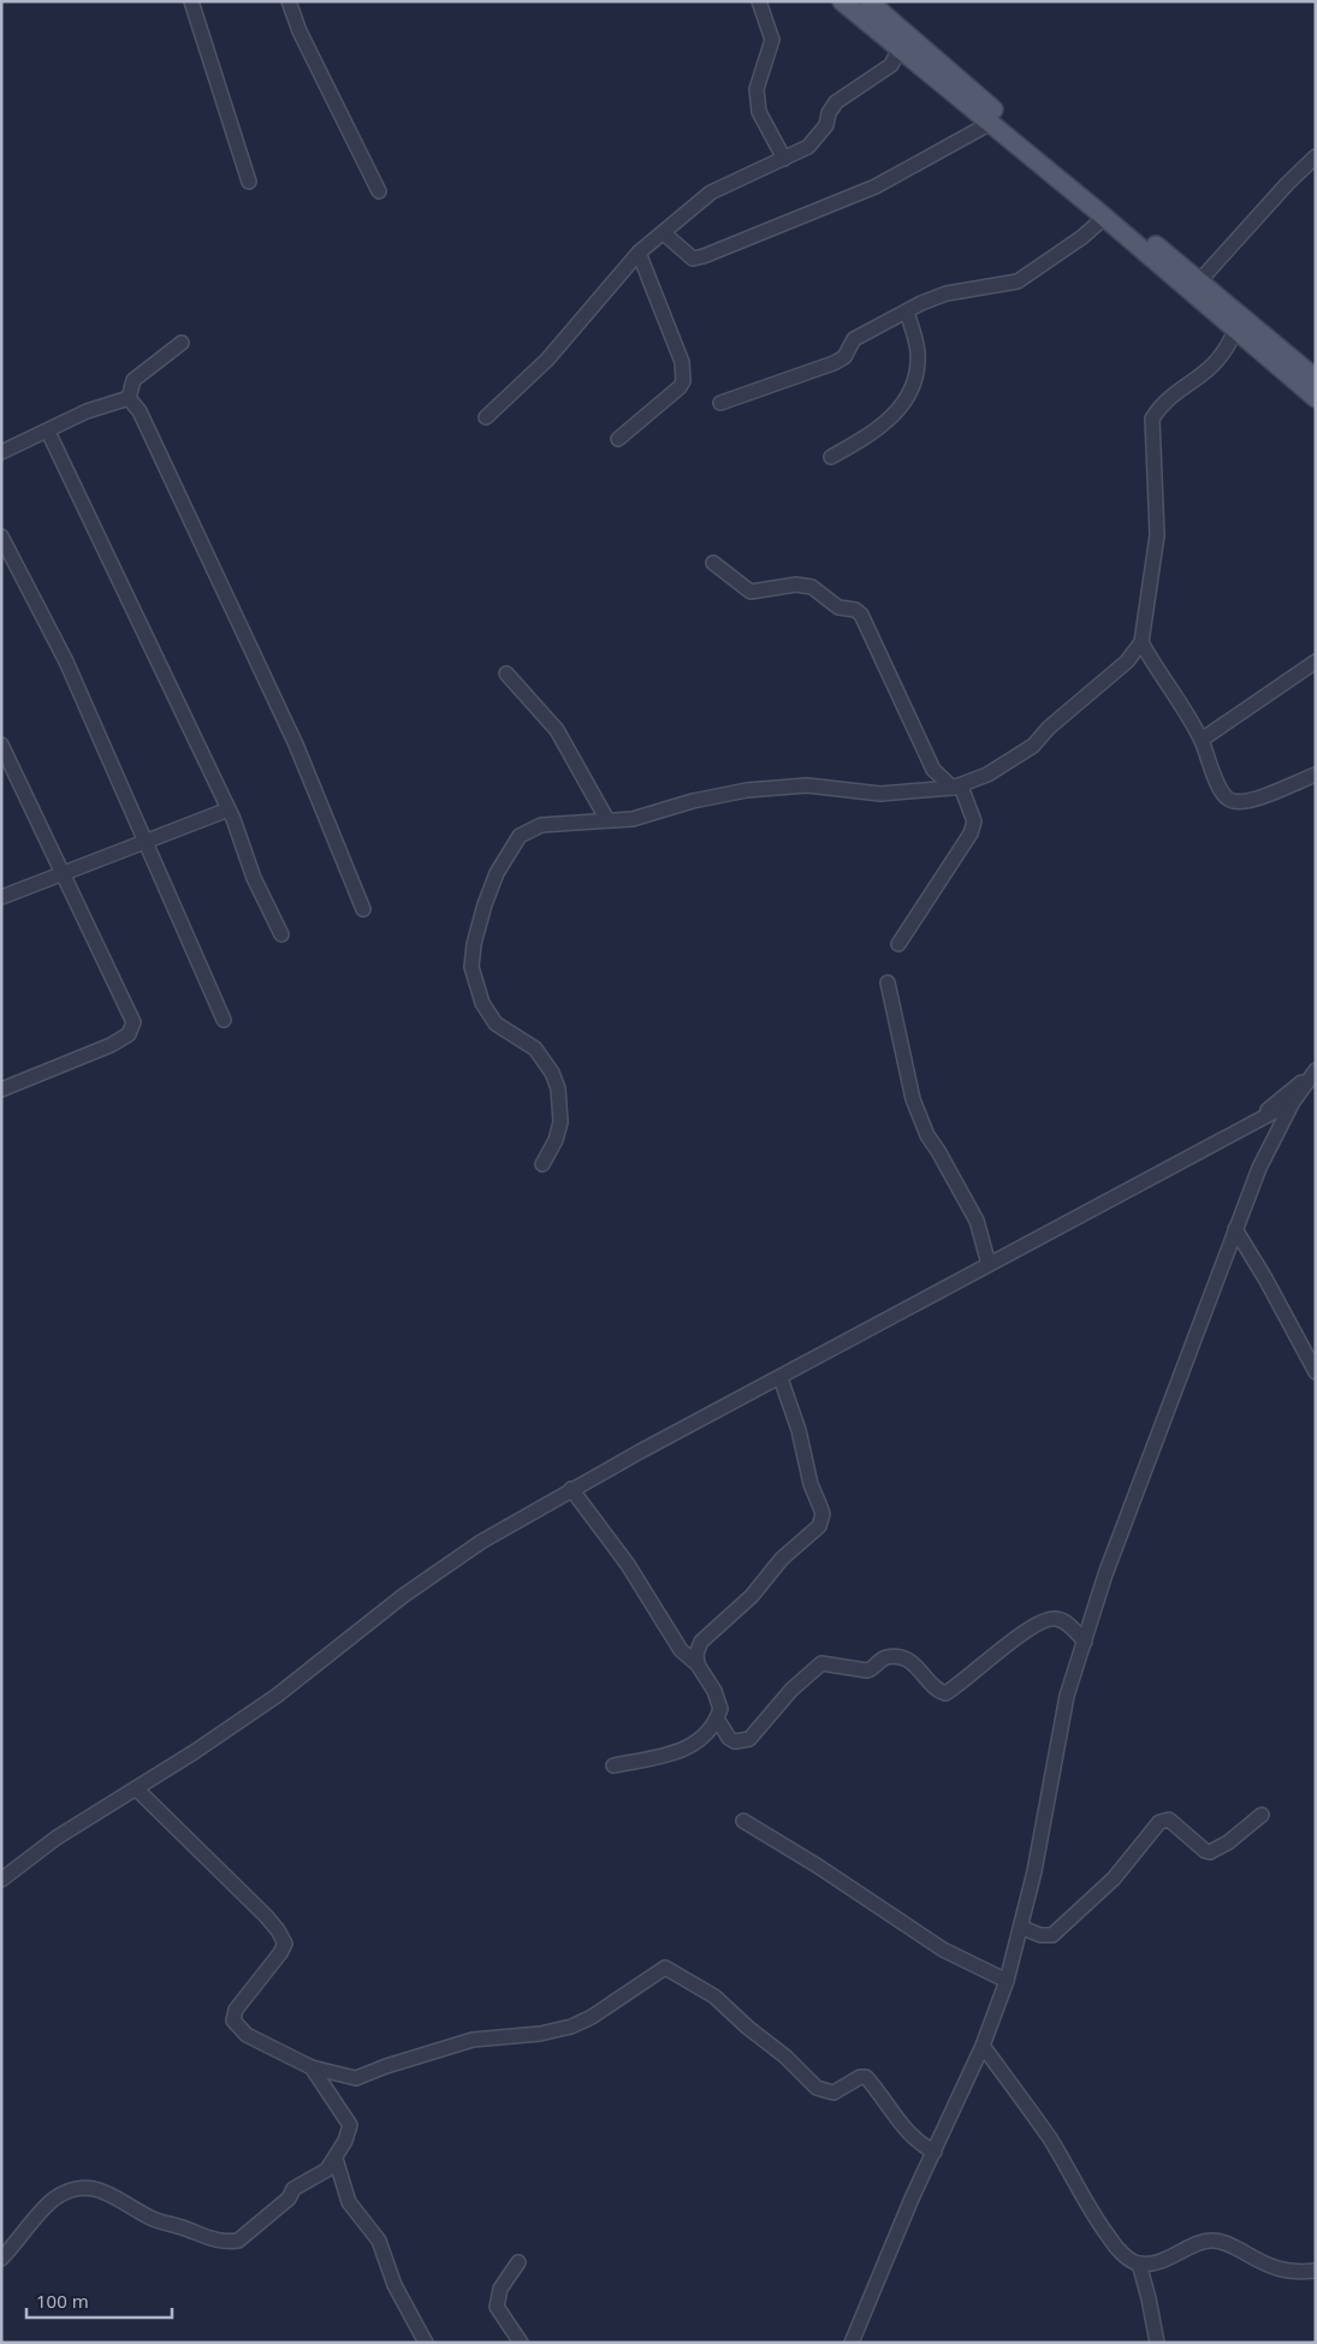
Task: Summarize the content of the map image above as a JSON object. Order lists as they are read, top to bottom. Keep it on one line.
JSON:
{"scale_bar":"100 m"}
